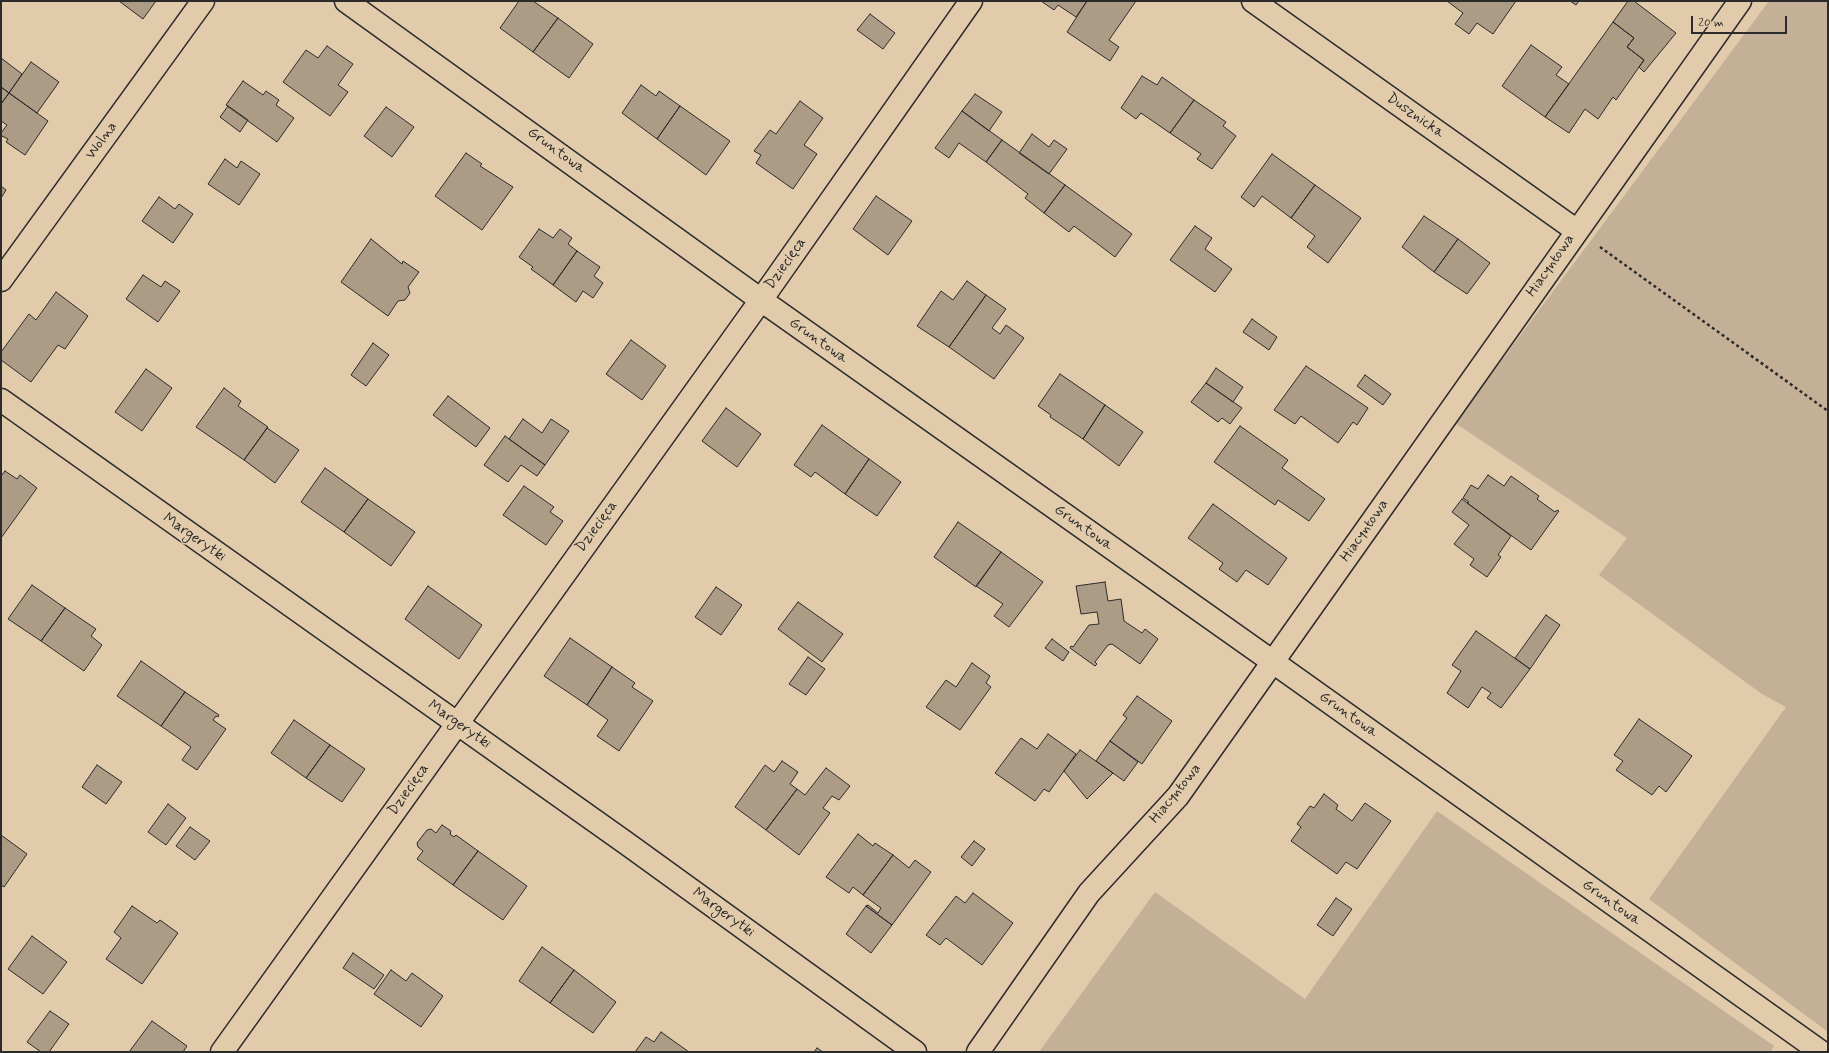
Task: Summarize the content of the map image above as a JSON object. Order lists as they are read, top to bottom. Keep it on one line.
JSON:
{"streets":{"street":["Dusznicka","Wolna","Gruntowa","Dziecięca","Hiacyntowa","Margerytki"]},"crossings":[["Dusznicka","Hiacyntowa"],["Gruntowa","Dziecięca"],["Gruntowa","Hiacyntowa"],["Dziecięca","Margerytki"]],"scale_bar":"20 m"}
